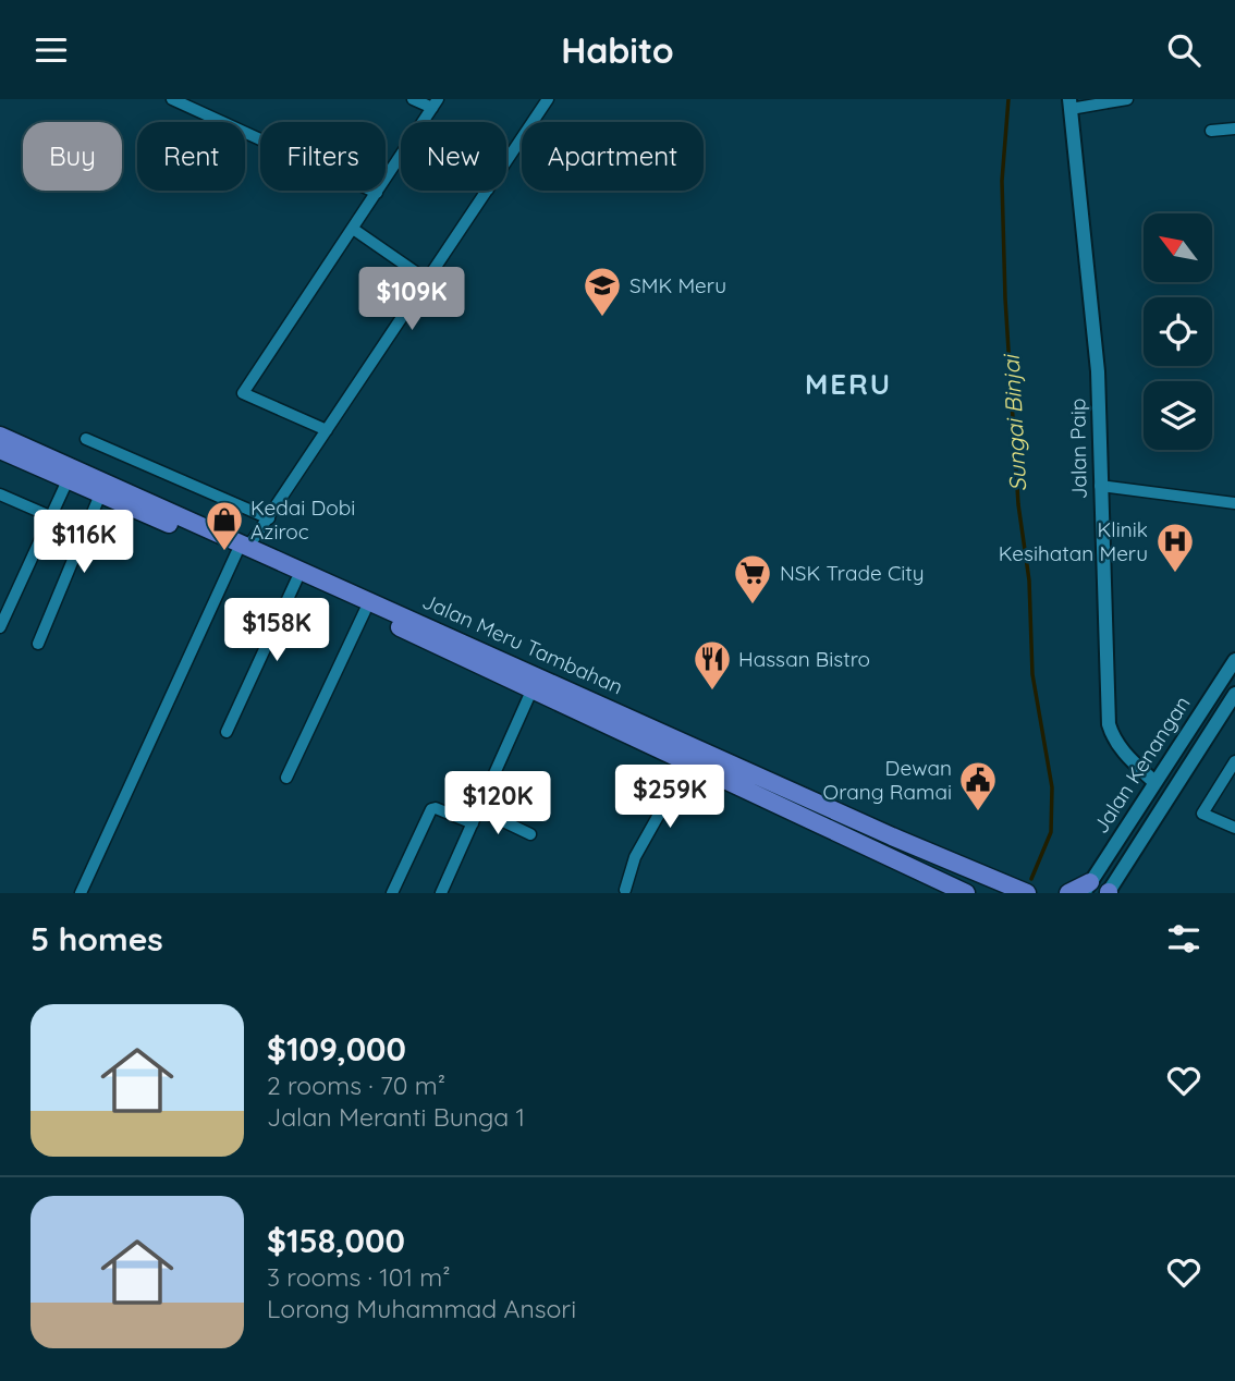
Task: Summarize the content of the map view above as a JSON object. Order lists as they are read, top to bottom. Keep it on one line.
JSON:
{"streets":{"main road":["Jalan Meru Tambahan"],"street":["Jalan Paip","Jalan Kenangan"]},"crossings":[["Jalan Paip","Jalan Kenangan"]],"districts":["MERU"],"water":["Sungai Binjai"],"places":{"school or university":["SMK Meru"],"shop":["Kedai Dobi Aziroc"],"hospital":["Klinik Kesihatan Meru"],"supermarket":["NSK Trade City"],"restaurant":["Hassan Bistro"],"public building":["Dewan Orang Ramai"]},"north":"top left","page":{"header":"Habito","chip":["Buy","Rent","Filters","New","Apartment"],"price":["$109K","$116K","$158K","$259K","$120K"],"heading":"5 homes","list":[{"name":"$109,000","note":"2 rooms · 70 m² · Jalan Meranti Bunga 1"},{"name":"$158,000","note":"3 rooms · 101 m² · Lorong Muhammad Ansori"}]}}
